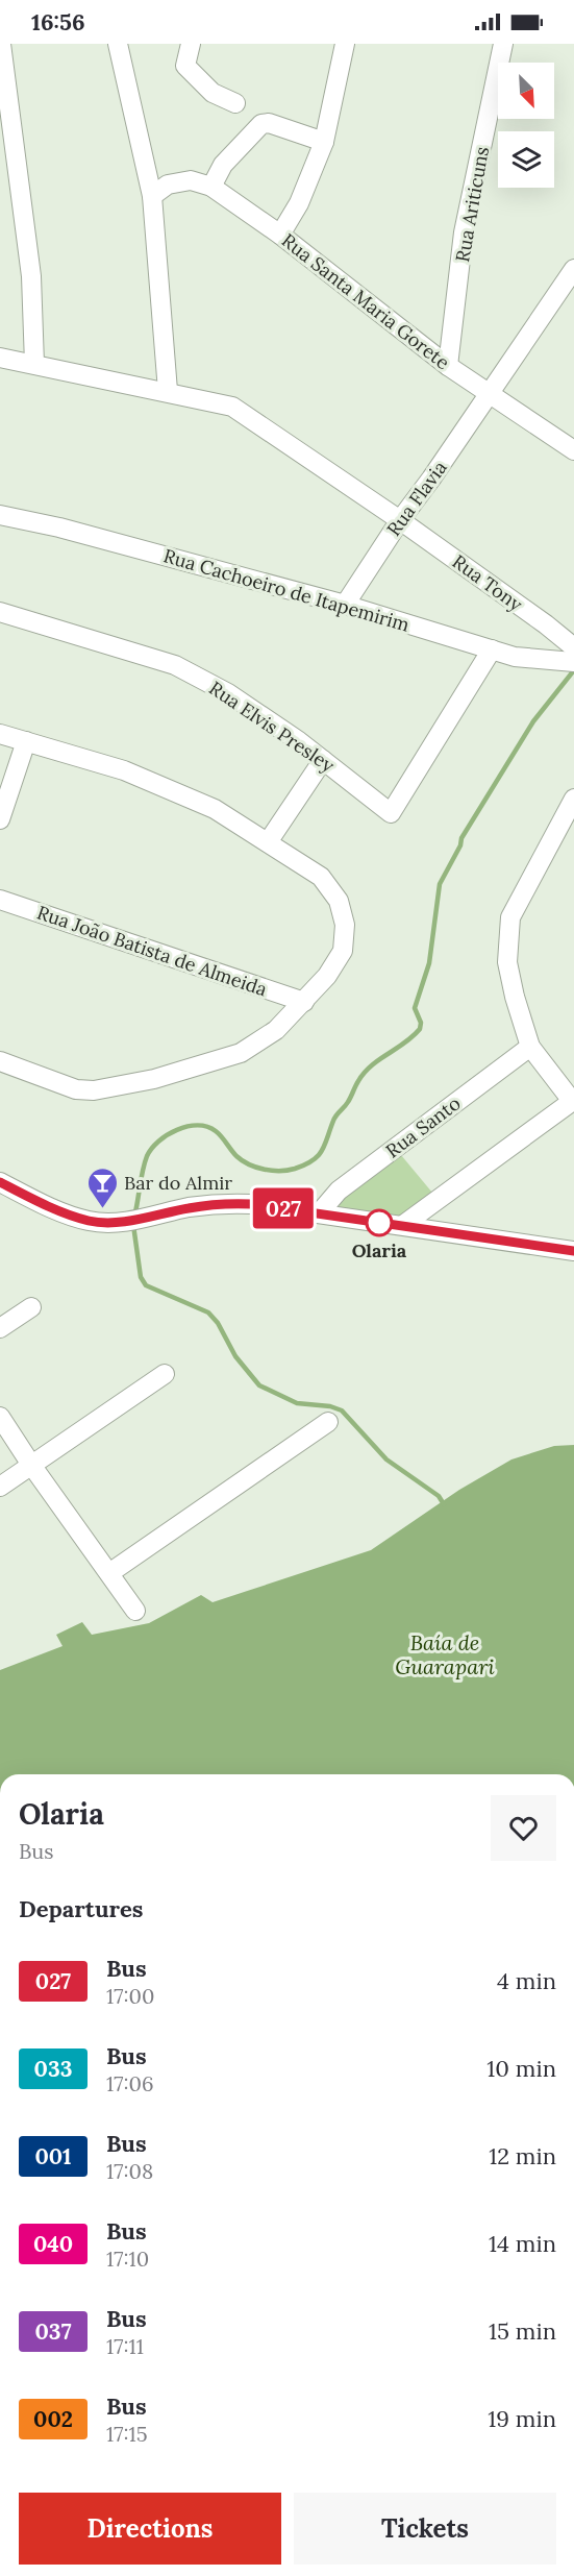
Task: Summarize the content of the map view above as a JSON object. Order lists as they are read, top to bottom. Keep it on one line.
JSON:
{"streets":{"street":["Rua Ariticuns","Rua Santa Maria Gorete","Rua Flavia","Rua Tony","Rua Cachoeiro de Itapemirim","Rua Elvis Presley","Rua João Batista de Almeida","Rua Santo"]},"crossings":[["Rua Ariticuns","Rua Santa Maria Gorete"],["Rua Santa Maria Gorete","Rua Flavia"],["Rua Flavia","Rua Tony"],["Rua Flavia","Rua Cachoeiro de Itapemirim"],["Rua Cachoeiro de Itapemirim","Rua Elvis Presley"]],"water":["Baía de Guarapari"],"places":{"bar":["Bar do Almir"],"other":["Olaria"]},"lines":["bus line 027"],"north":"bottom right","page":{"status":"16:56","on_map":"027","heading":[["Olaria","Bus"],"Departures"],"list":[{"mark":"027","name":"Bus","note":"17:00","value":"4 min"},{"mark":"033","name":"Bus","note":"17:06","value":"10 min"},{"mark":"001","name":"Bus","note":"17:08","value":"12 min"},{"mark":"040","name":"Bus","note":"17:10","value":"14 min"},{"mark":"037","name":"Bus","note":"17:11","value":"15 min"},{"mark":"002","name":"Bus","note":"17:15","value":"19 min"}],"buttons":["Directions","Tickets"]}}
